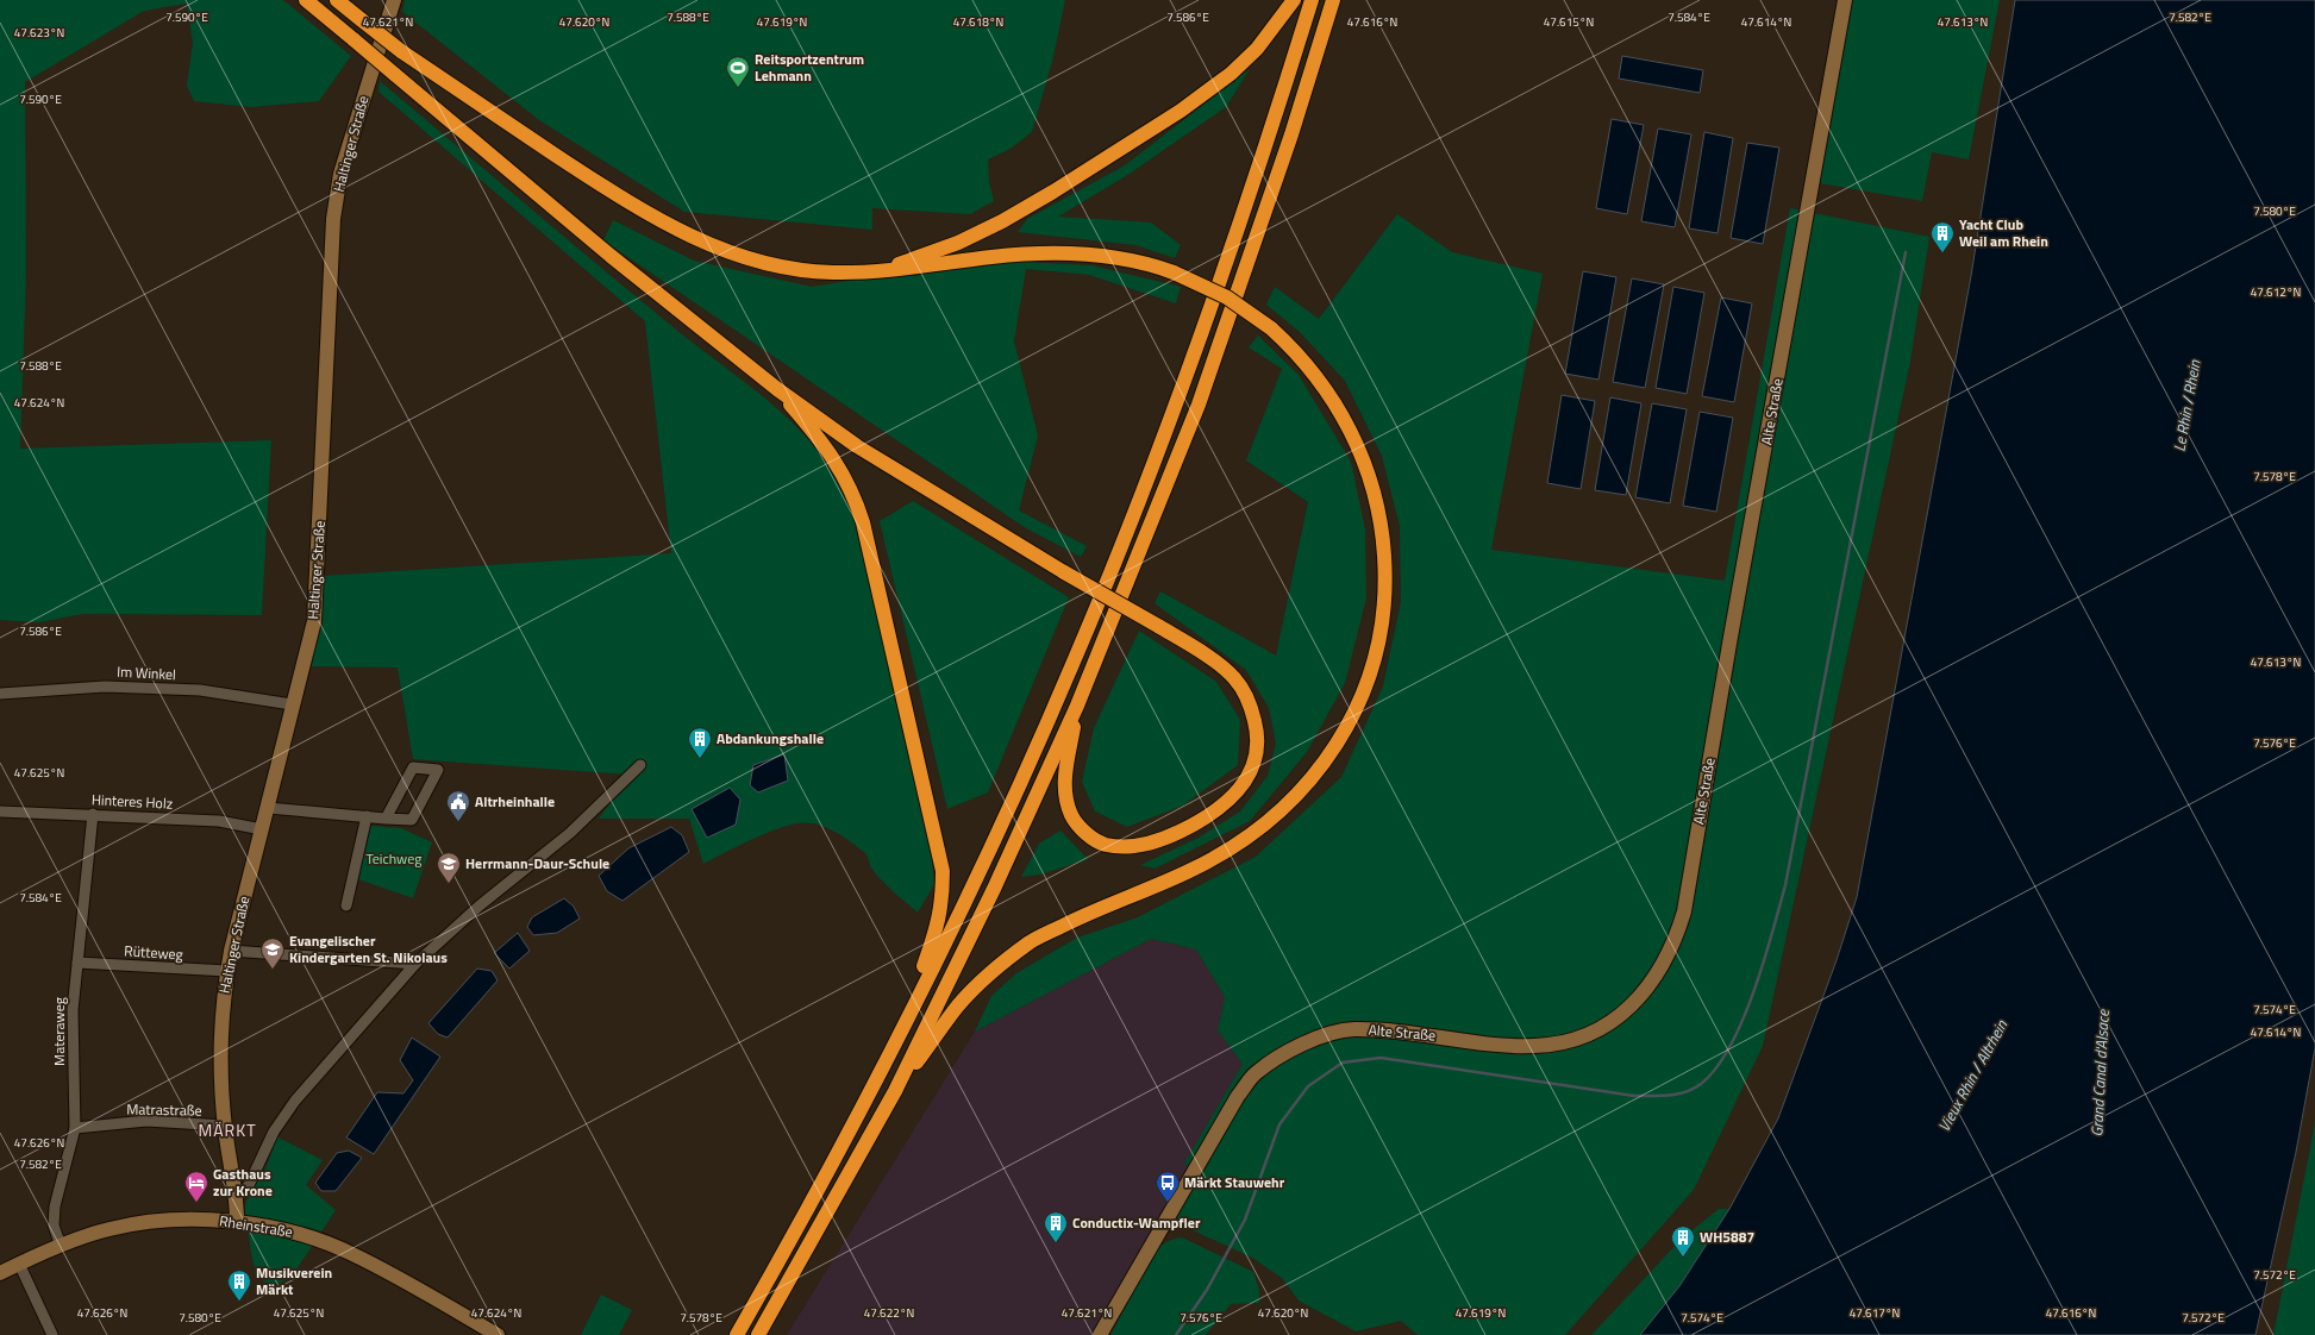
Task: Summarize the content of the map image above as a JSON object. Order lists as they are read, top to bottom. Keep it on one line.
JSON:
{"streets":{"street":["Haltinger Straße","Alte Straße","Im Winkel","Hinteres Holz","Rütteweg","Materaweg","Matrastraße","Rheinstraße"]},"crossings":[["Haltinger Straße","Im Winkel"],["Haltinger Straße","Hinteres Holz"],["Haltinger Straße","Rütteweg"],["Haltinger Straße","Matrastraße"],["Haltinger Straße","Rheinstraße"],["Hinteres Holz","Materaweg"],["Rütteweg","Materaweg"],["Materaweg","Matrastraße"],["Materaweg","Rheinstraße"]],"districts":["MÄRKT"],"water":["Le Rhin / Rhein","Grand Canal d'Alsace","Vieux Rhin / Altrhein"],"parks":["Teichweg"],"places":{"sports":["Reitsportzentrum Lehmann"],"building":["Yacht Club Weil am Rhein","Abdankungshalle","Conductix-Wampfler","WH5887","Musikverein Märkt"],"public building":["Altrheinhalle"],"school or university":["Herrmann-Daur-Schule","Evangelischer Kindergarten St. Nikolaus"],"hotel":["Gasthaus zur Krone"],"bus stop":["Märkt Stauwehr"]},"coordinates":["7.590°E","7.588°E","7.586°E","7.584°E","7.582°E","47.621°N","47.620°N","47.618°N","47.614°N","47.613°N","47.619°N","47.616°N","47.615°N","47.623°N","7.580°E","47.612°N","47.624°N","7.578°E","7.576°E","47.625°N","7.574°E","47.626°N","7.572°E","47.622°N","47.617°N"]}
